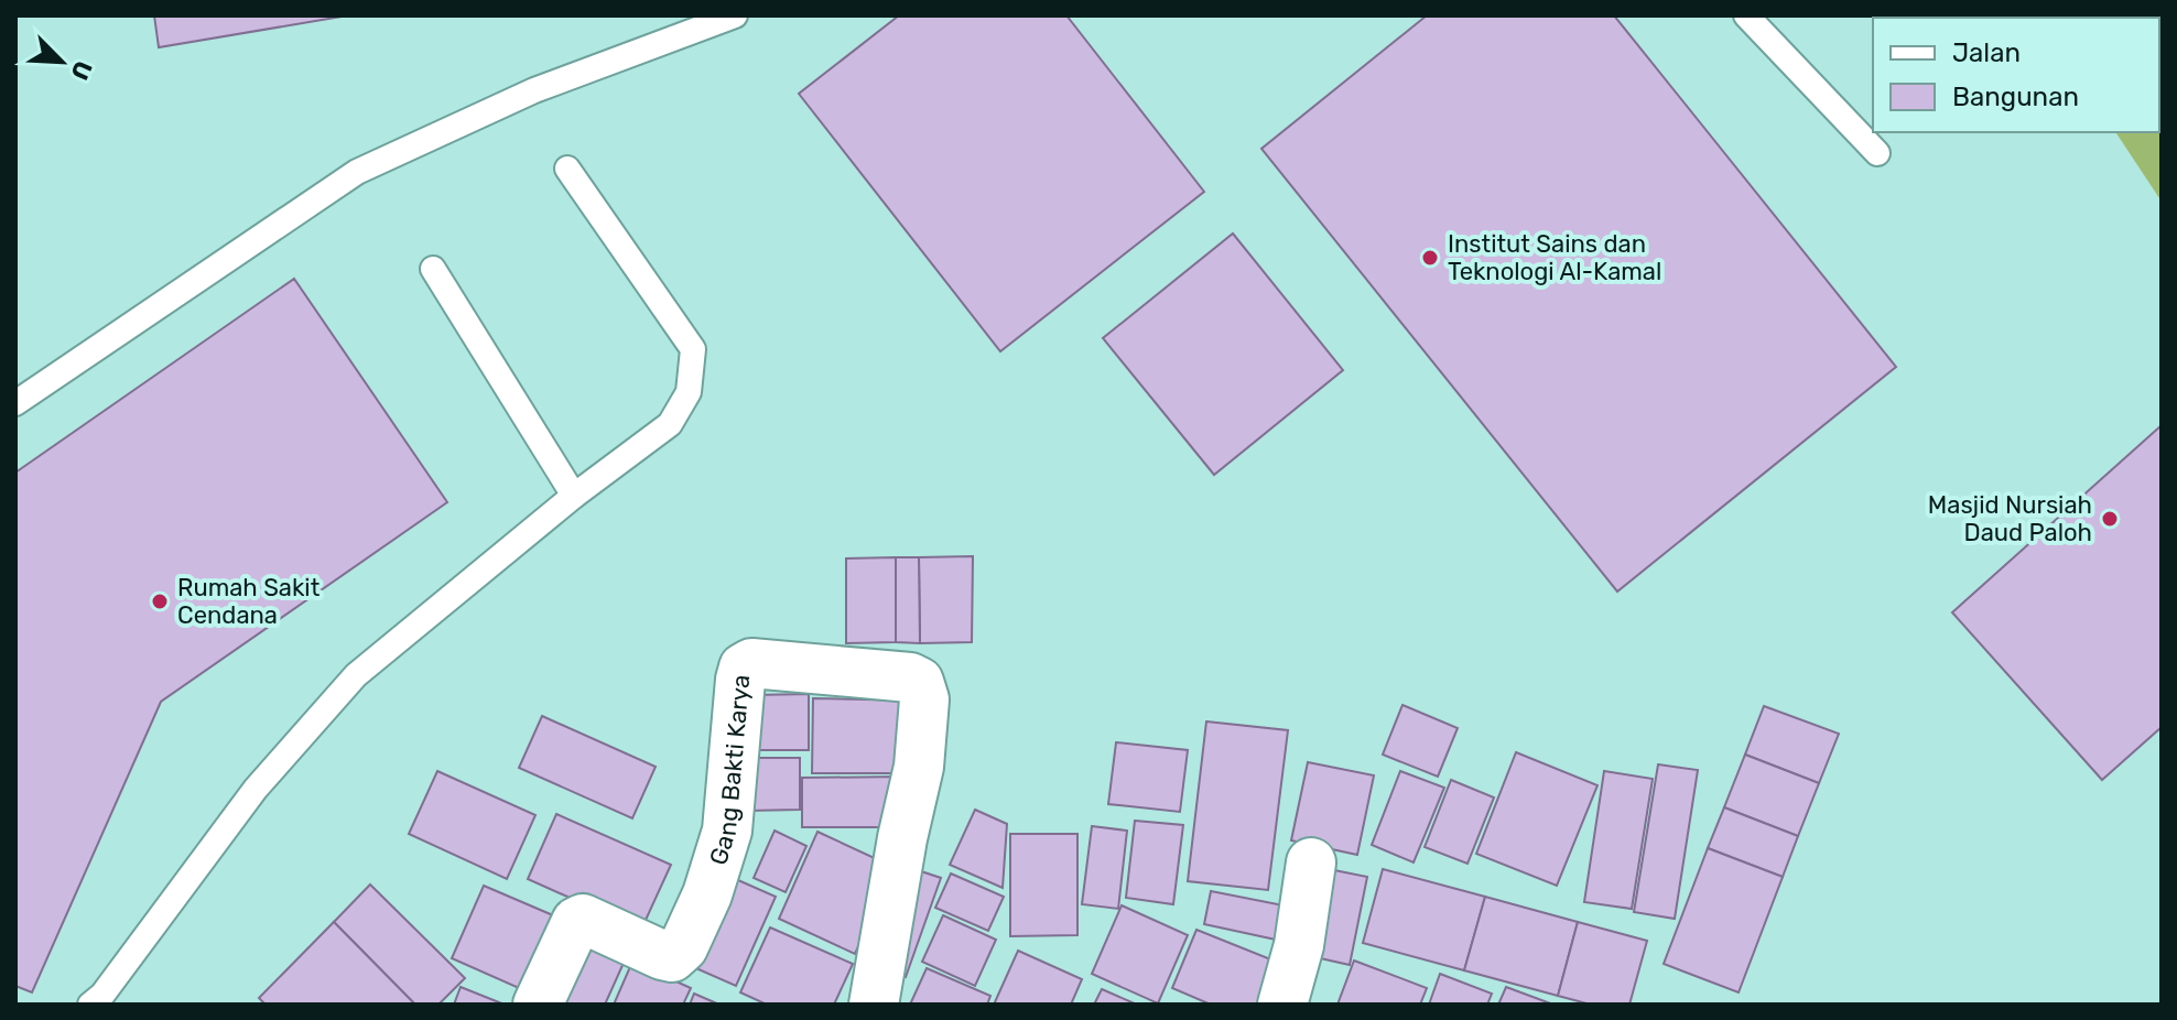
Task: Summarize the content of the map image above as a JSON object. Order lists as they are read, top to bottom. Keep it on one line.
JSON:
{"streets":{"street":["Gang Bakti Karya"]},"places":["Institut Sains dan Teknologi Al-Kamal","Masjid Nursiah Daud Paloh","Rumah Sakit Cendana"],"legend":["Jalan","Bangunan"],"north":"bottom right"}
